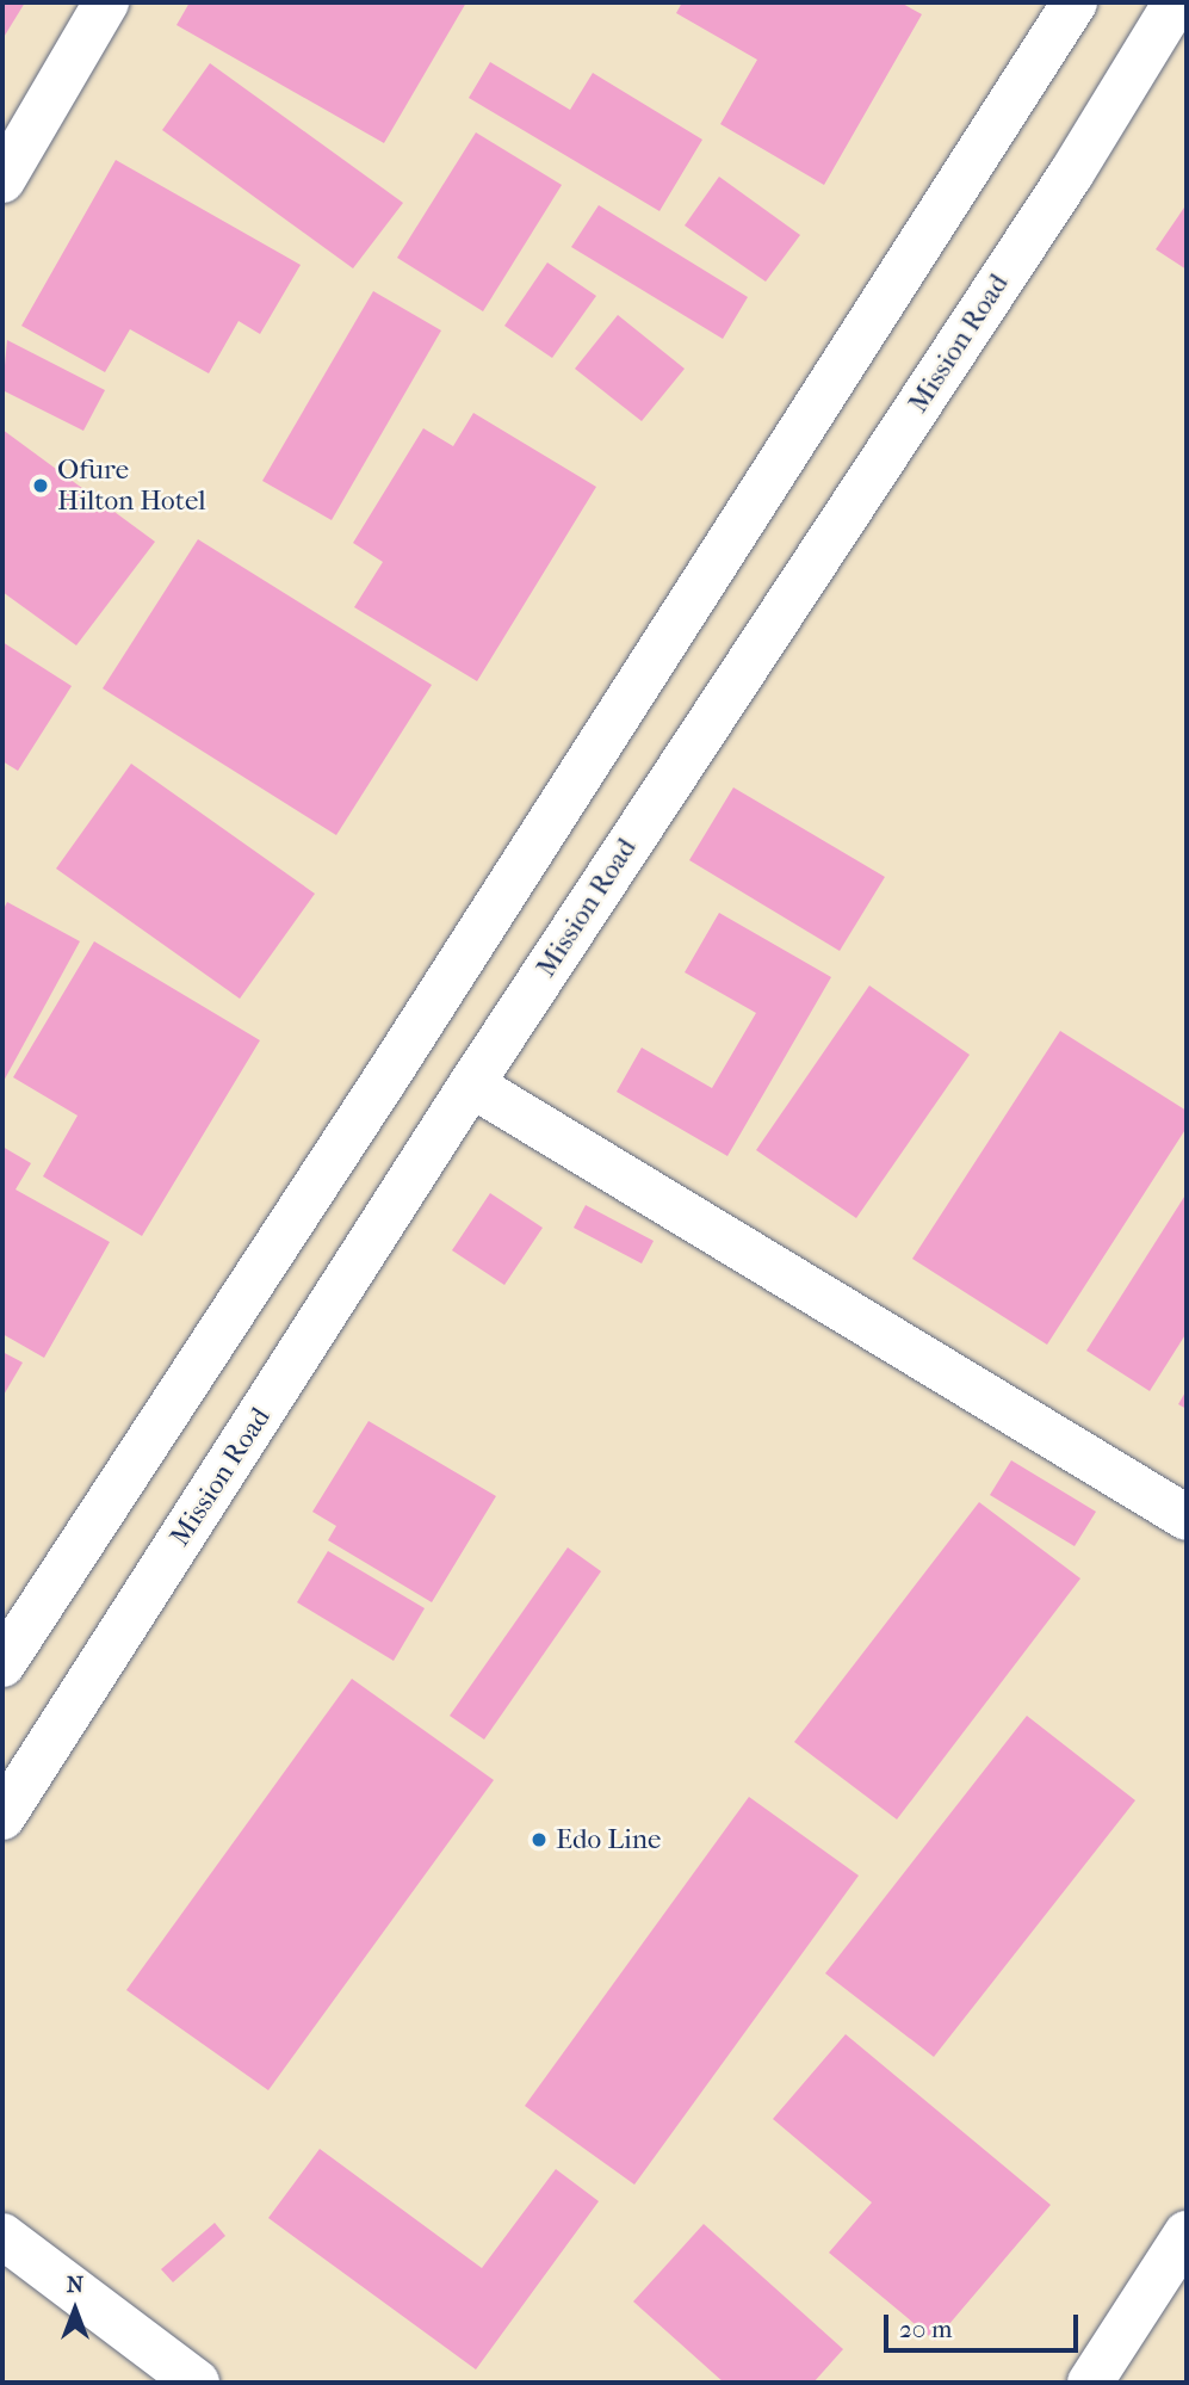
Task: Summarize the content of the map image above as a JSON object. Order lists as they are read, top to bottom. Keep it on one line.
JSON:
{"streets":{"street":["Mission Road"]},"places":["Ofure Hilton Hotel","Edo Line"],"scale_bar":"20 m","north":"top"}
